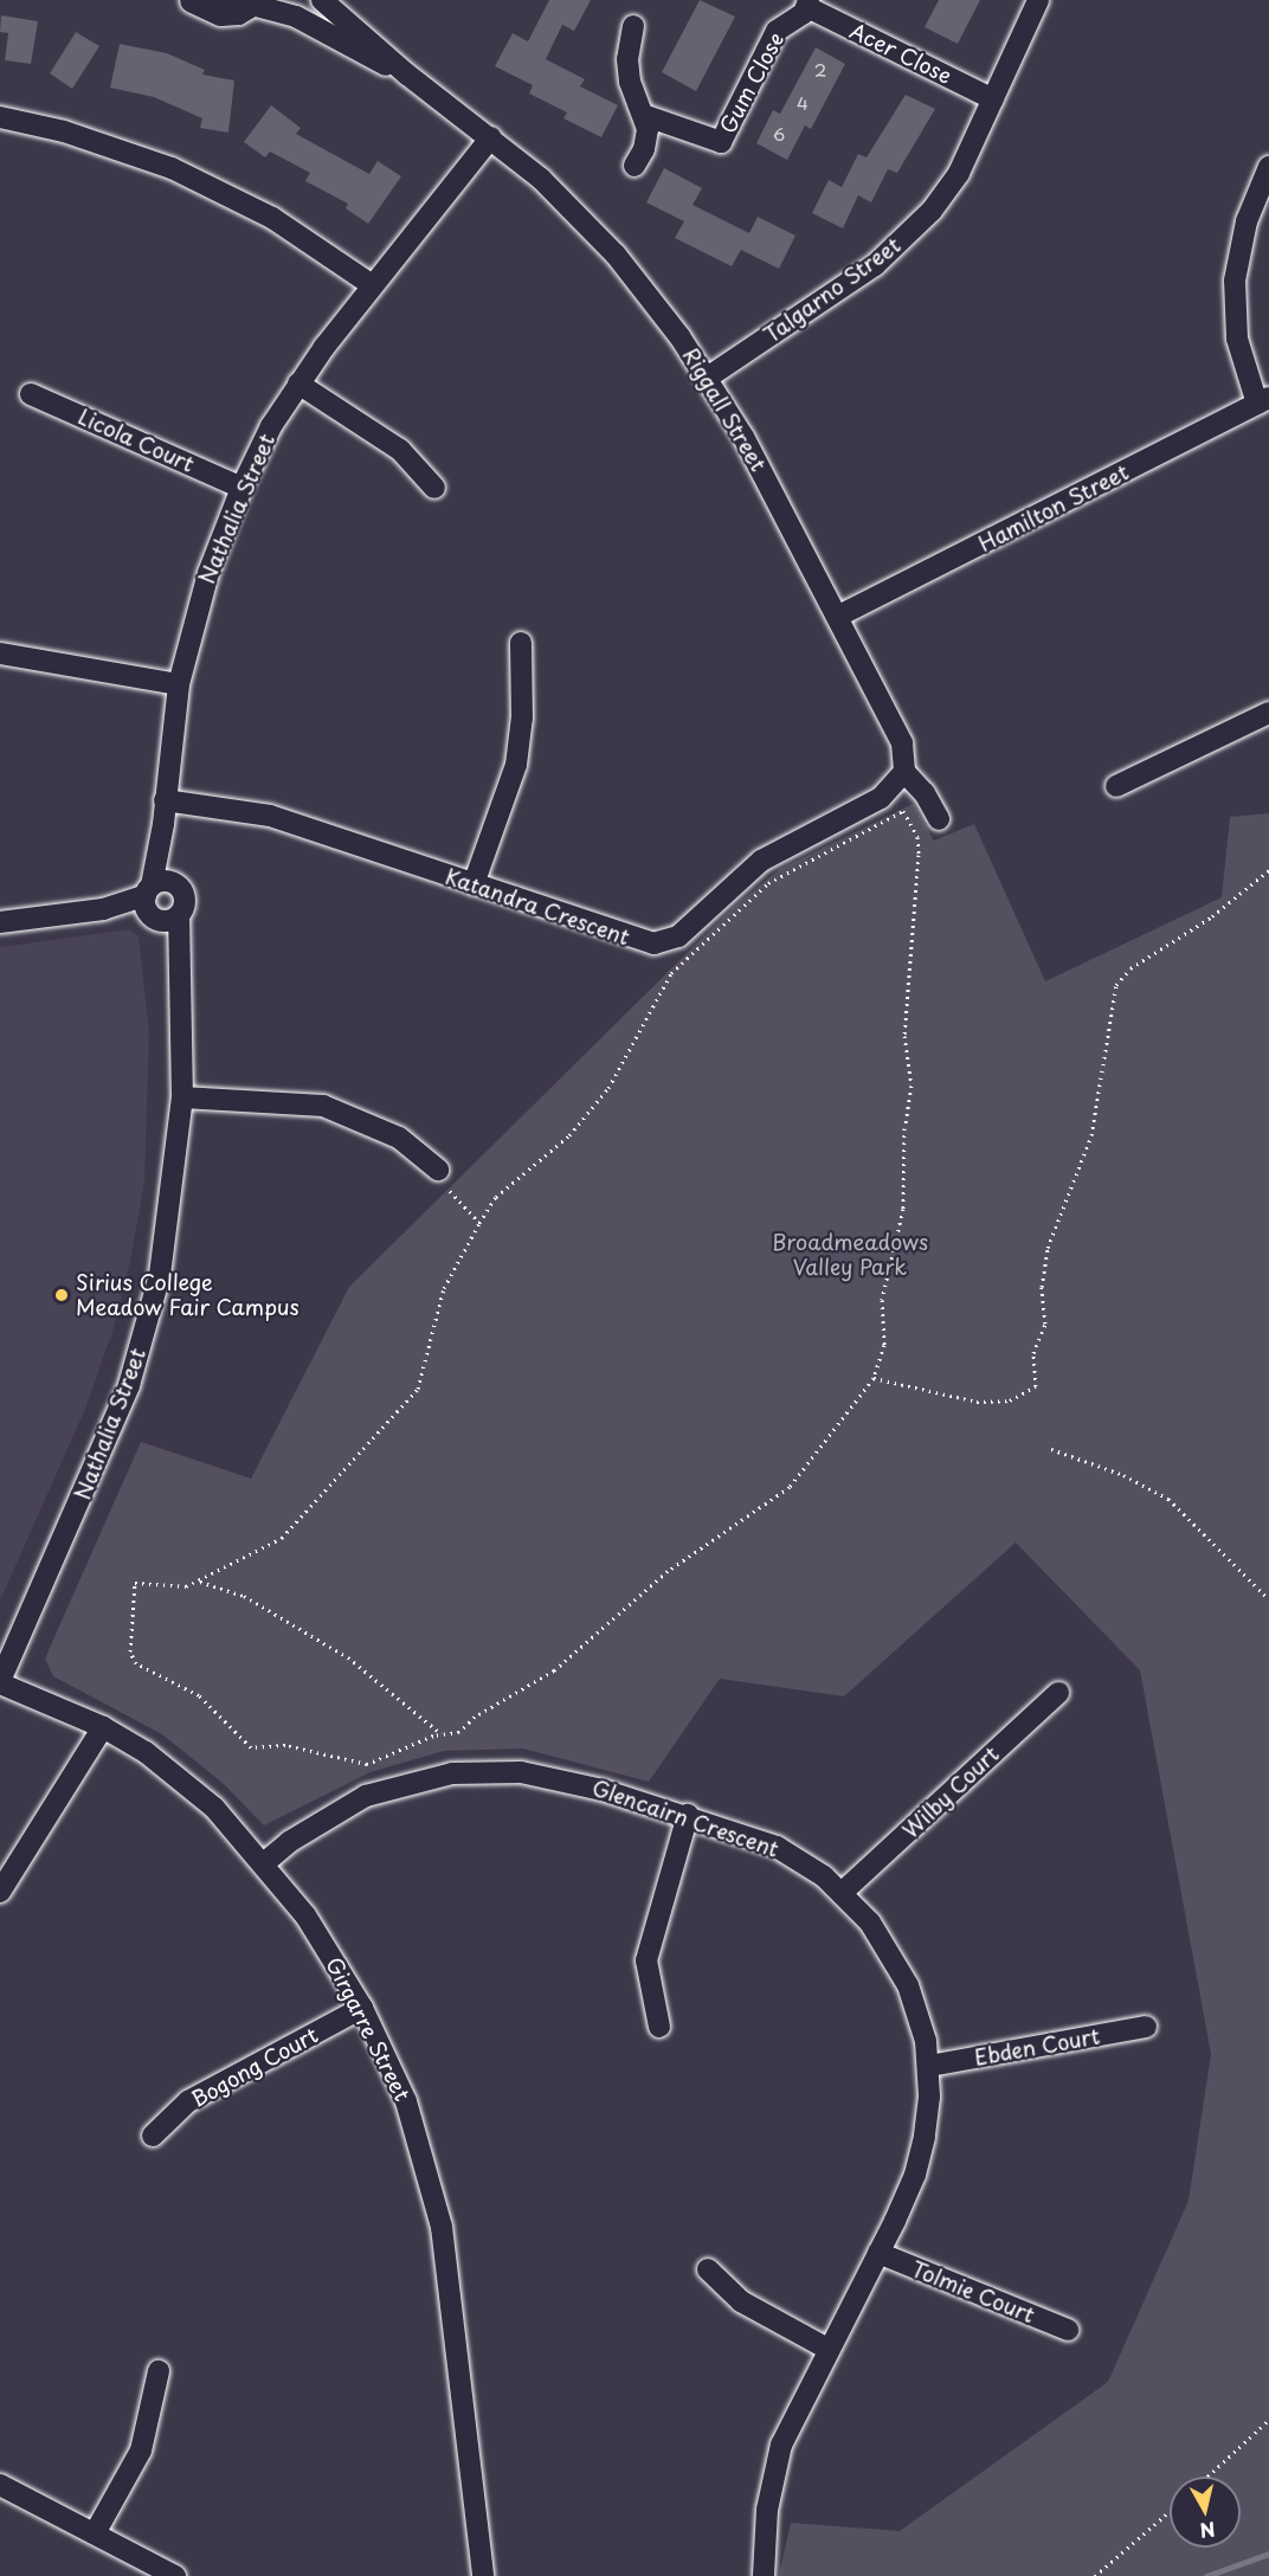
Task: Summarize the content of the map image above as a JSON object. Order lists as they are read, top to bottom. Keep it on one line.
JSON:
{"streets":{"street":["Acer Close","Gum Close","Talgarno Street","Riggall Street","Licola Court","Hamilton Street","Nathalia Street","Katandra Crescent","Wilby Court","Glencairn Crescent","Girgarre Street","Ebden Court","Bogong Court","Tolmie Court"]},"crossings":[["Acer Close","Gum Close"],["Acer Close","Talgarno Street"],["Talgarno Street","Riggall Street"],["Riggall Street","Hamilton Street"],["Riggall Street","Nathalia Street"],["Riggall Street","Katandra Crescent"],["Licola Court","Nathalia Street"],["Nathalia Street","Katandra Crescent"],["Nathalia Street","Girgarre Street"],["Wilby Court","Glencairn Crescent"],["Glencairn Crescent","Girgarre Street"],["Glencairn Crescent","Ebden Court"],["Glencairn Crescent","Tolmie Court"],["Girgarre Street","Bogong Court"]],"parks":["Broadmeadows Valley Park"],"places":["Sirius College Meadow Fair Campus"],"house_numbers":["2","4","6"],"north":"bottom"}
